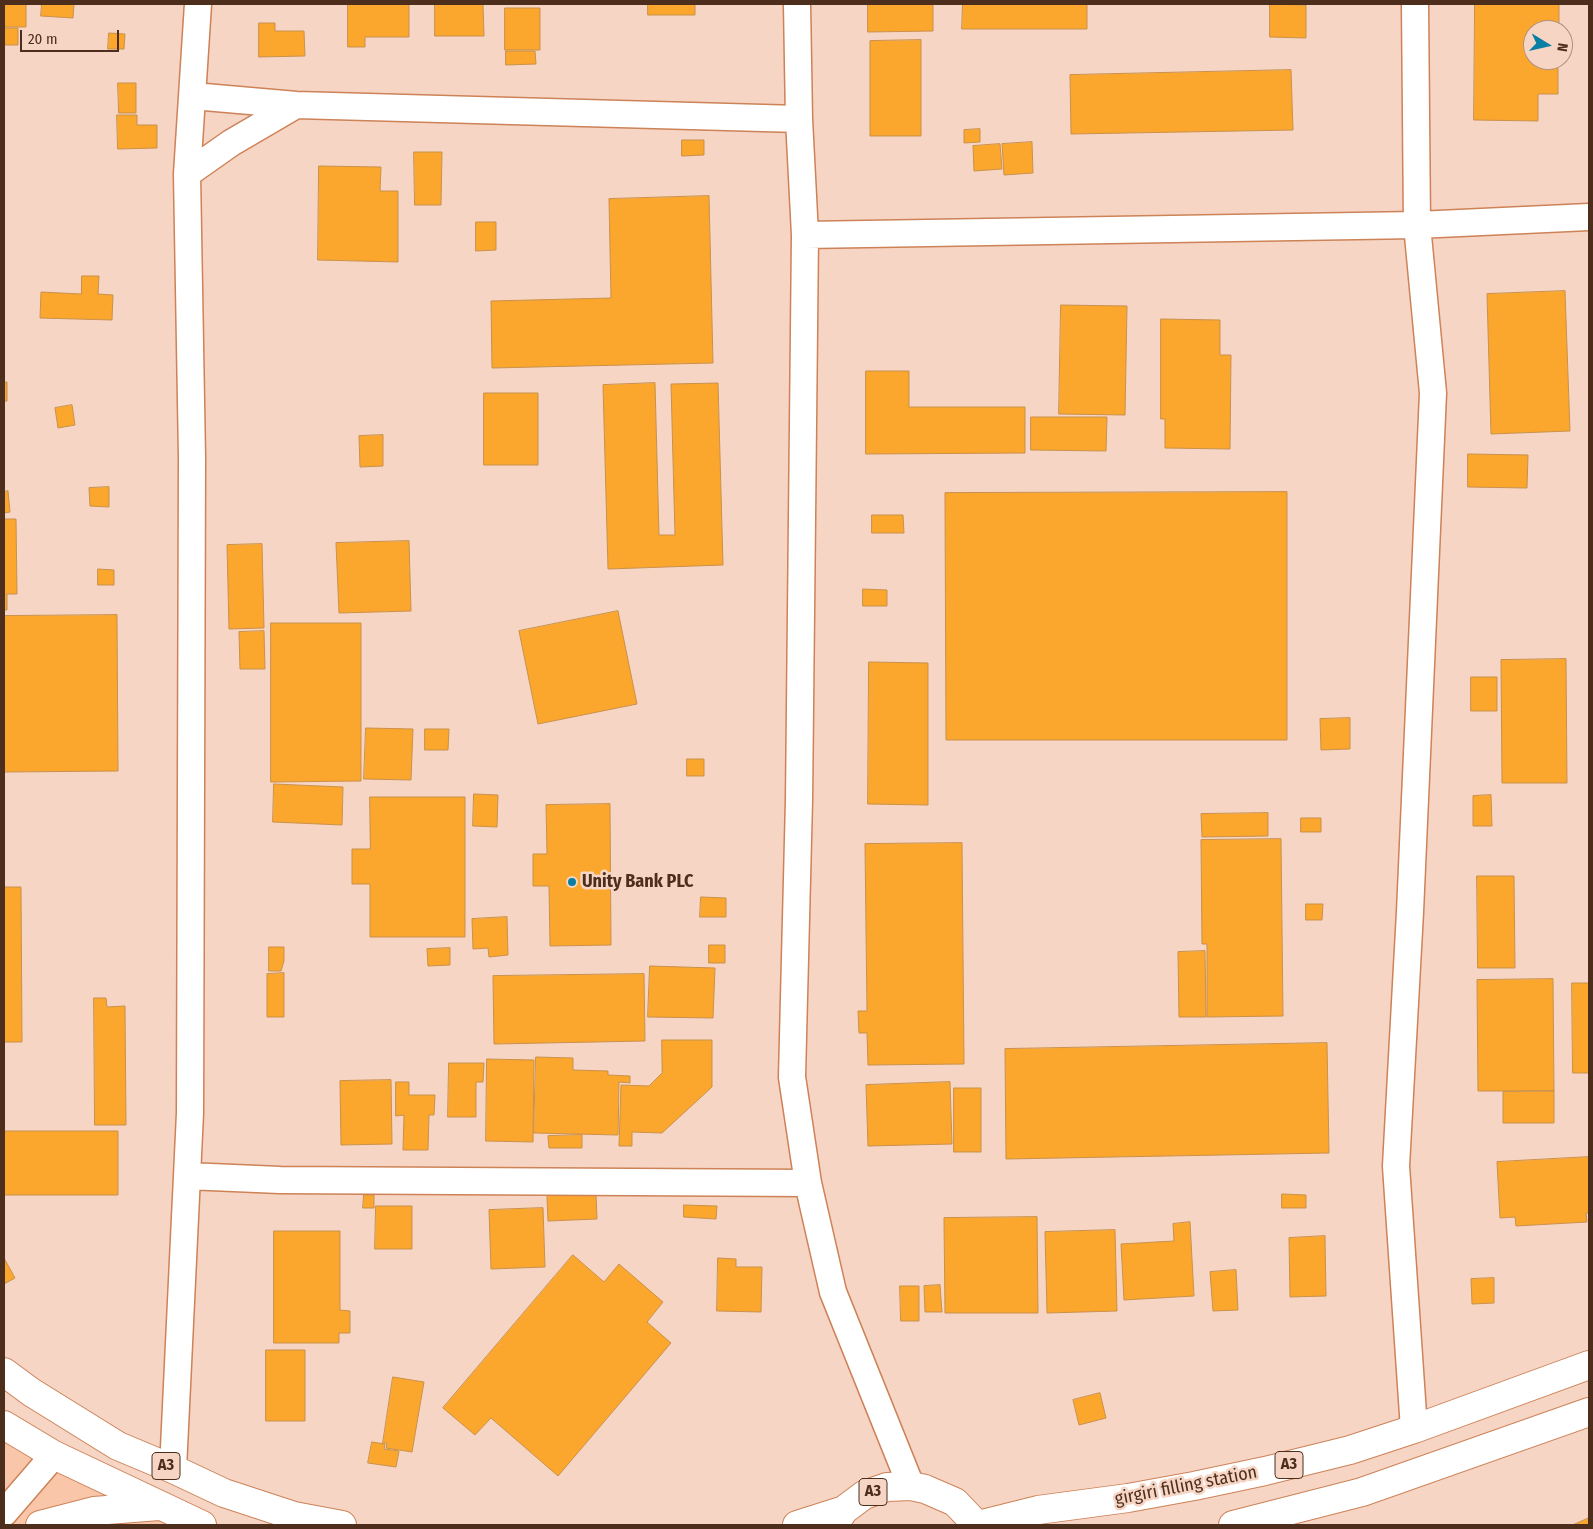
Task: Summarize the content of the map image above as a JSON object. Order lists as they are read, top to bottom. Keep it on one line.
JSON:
{"streets":{"highway":["A3","girgiri filling station"]},"crossings":[["A3","girgiri filling station"]],"places":["Unity Bank PLC"],"scale_bar":"20 m","north":"right"}
